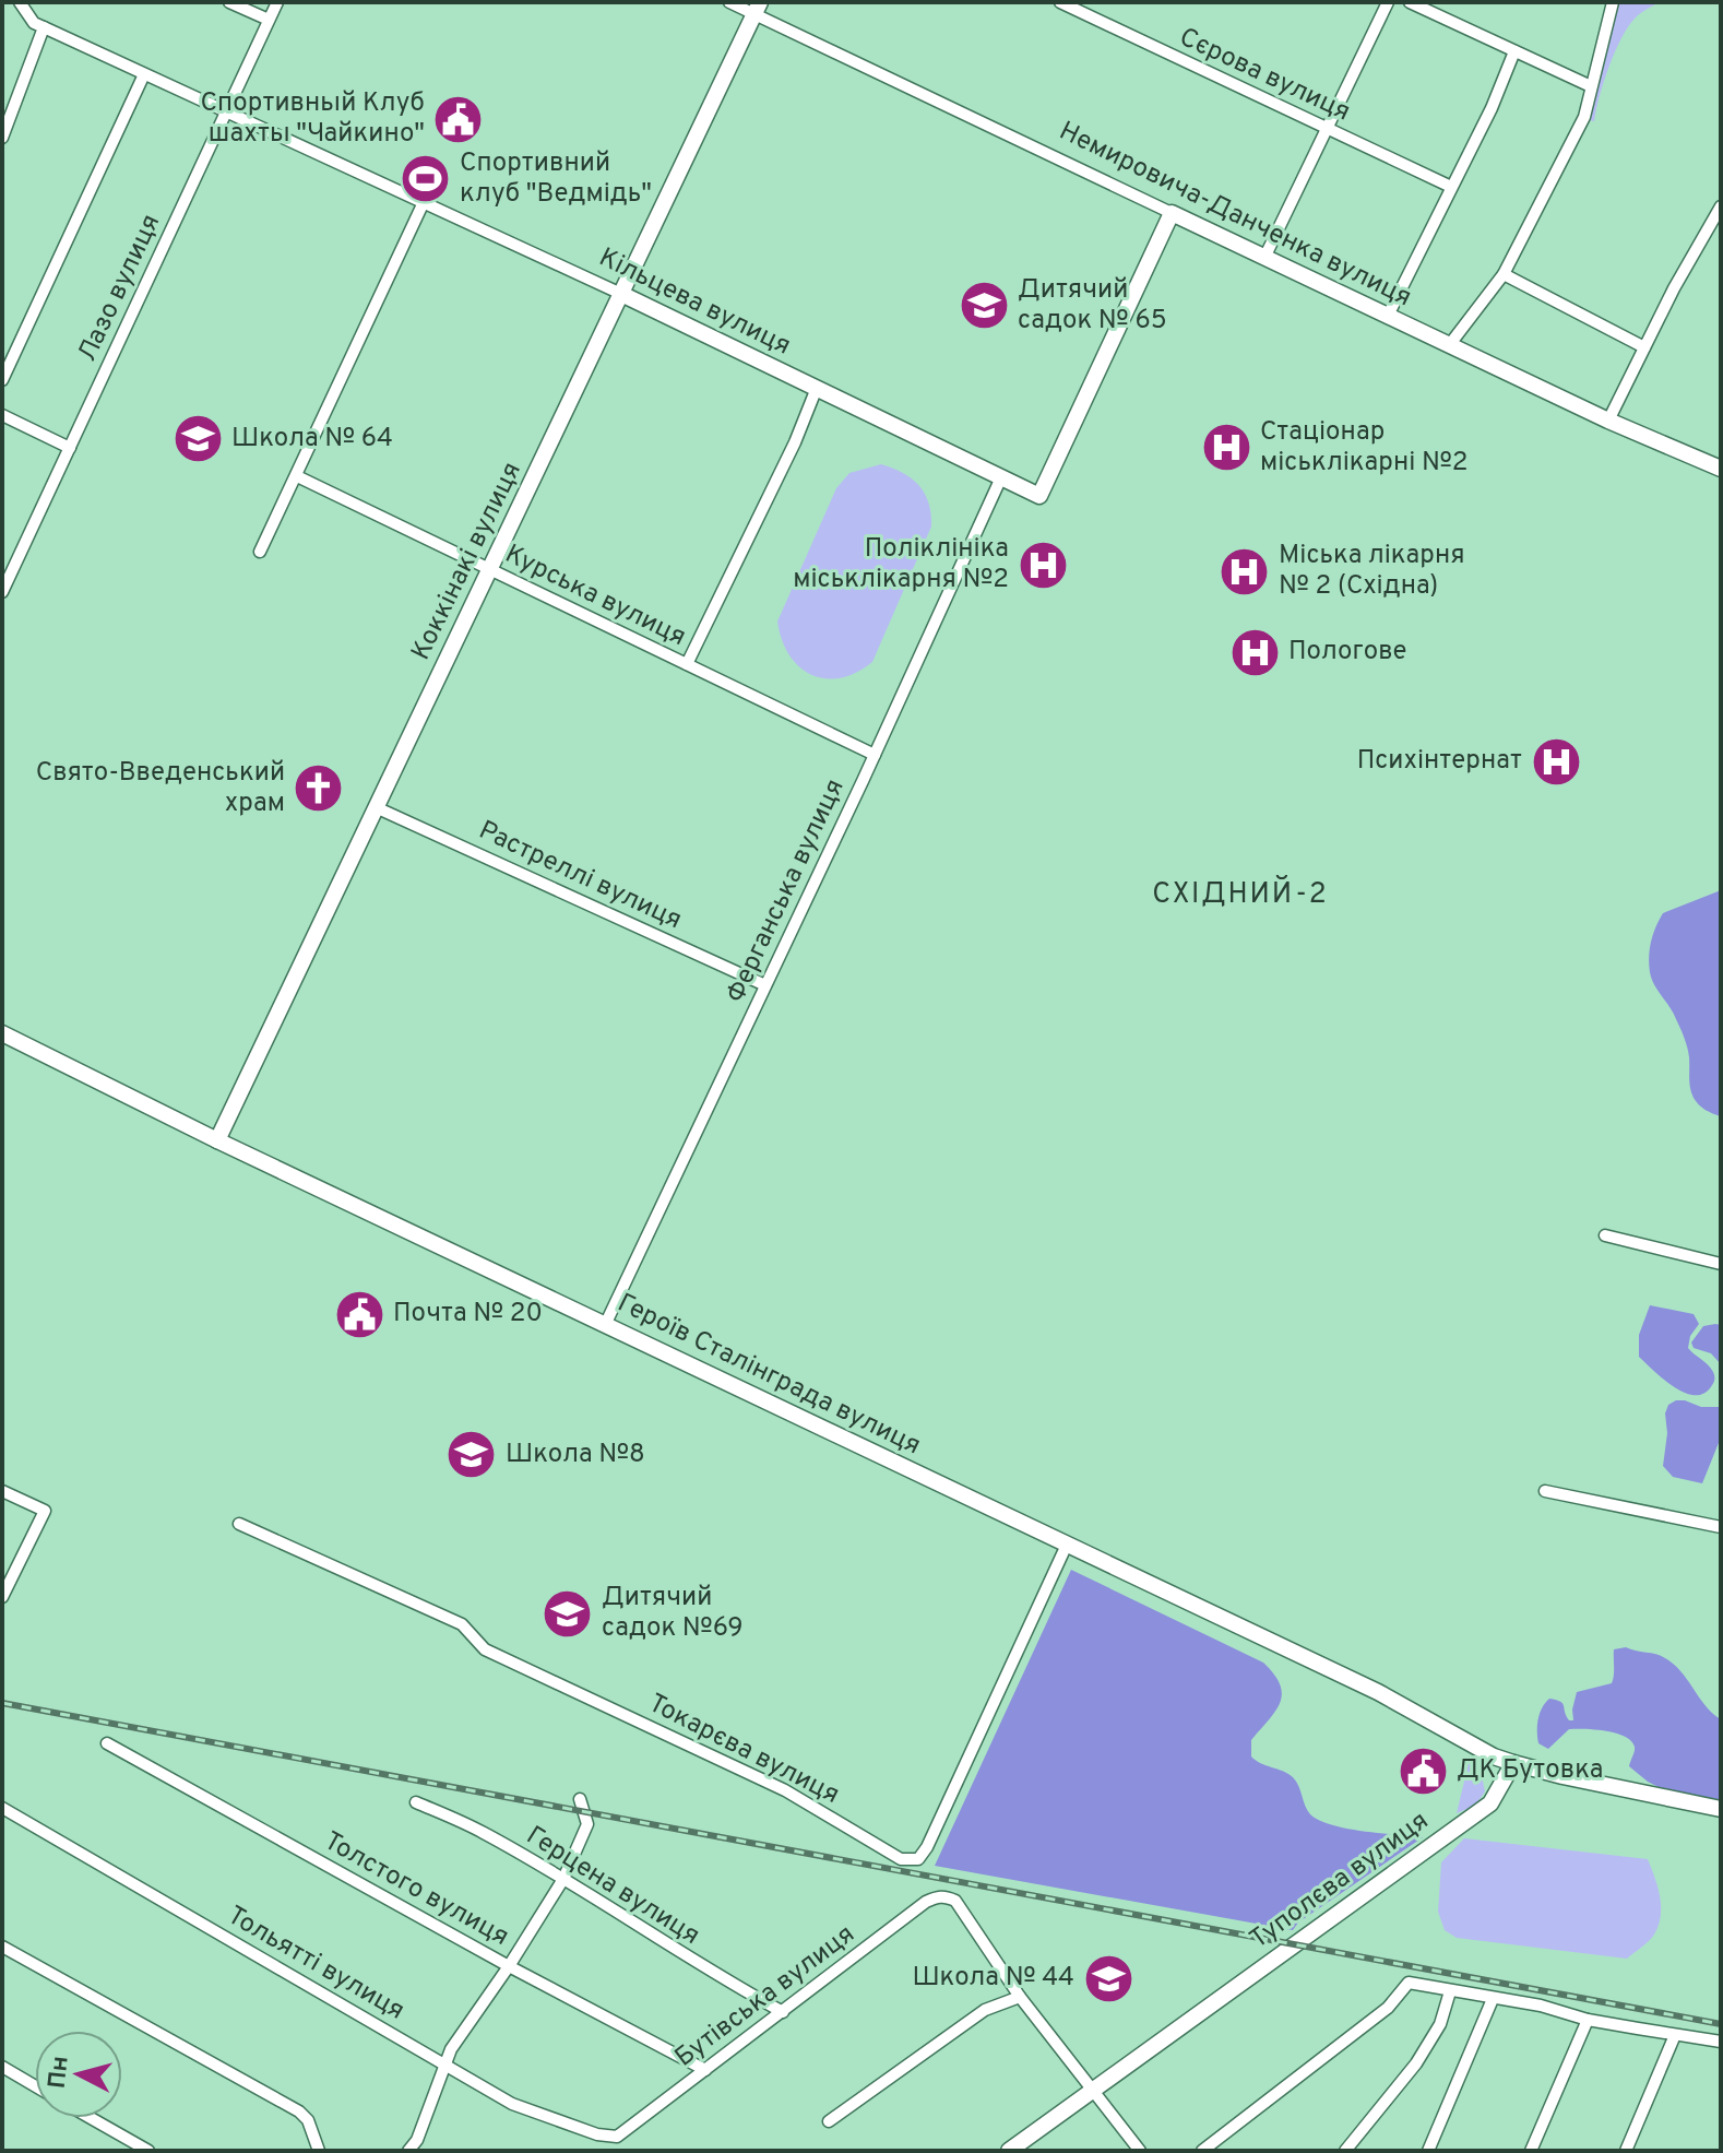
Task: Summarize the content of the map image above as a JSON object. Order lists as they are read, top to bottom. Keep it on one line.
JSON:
{"streets":{"street":["Сєрова вулиця","Немировича-Данченка вулиця","Лазо вулиця","Кільцева вулиця","Коккінакі вулиця","Курська вулиця","Растреллі вулиця","Ферганська вулиця","Героїв Сталінграда вулиця","Токарєва вулиця","Туполєва вулиця","Герцена вулиця","Толстого вулиця","Тольятті вулиця","Бутівська вулиця"]},"crossings":[["Немировича-Данченка вулиця","Кільцева вулиця"],["Немировича-Данченка вулиця","Коккінакі вулиця"],["Лазо вулиця","Кільцева вулиця"],["Кільцева вулиця","Коккінакі вулиця"],["Кільцева вулиця","Ферганська вулиця"],["Коккінакі вулиця","Курська вулиця"],["Коккінакі вулиця","Растреллі вулиця"],["Коккінакі вулиця","Героїв Сталінграда вулиця"],["Курська вулиця","Ферганська вулиця"],["Растреллі вулиця","Ферганська вулиця"],["Ферганська вулиця","Героїв Сталінграда вулиця"],["Героїв Сталінграда вулиця","Токарєва вулиця"],["Героїв Сталінграда вулиця","Туполєва вулиця"],["Герцена вулиця","Бутівська вулиця"],["Толстого вулиця","Бутівська вулиця"],["Тольятті вулиця","Бутівська вулиця"]],"districts":["СХІДНИЙ-2"],"places":{"public building":["Спортивный Клуб шахты \"Чайкино\"","Почта № 20","ДК Бутовка"],"sports":["Спортивний клуб \"Ведмідь\""],"school or university":["Дитячий садок № 65","Школа № 64","Школа №8","Дитячий садок №69","Школа № 44"],"hospital":["Стаціонар міськлікарні №2","Поліклініка міськлікарня №2","Міська лікарня № 2 (Східна)","Пологове","Психінтернат"],"church":["Свято-Введенський храм"]},"north":"left"}
